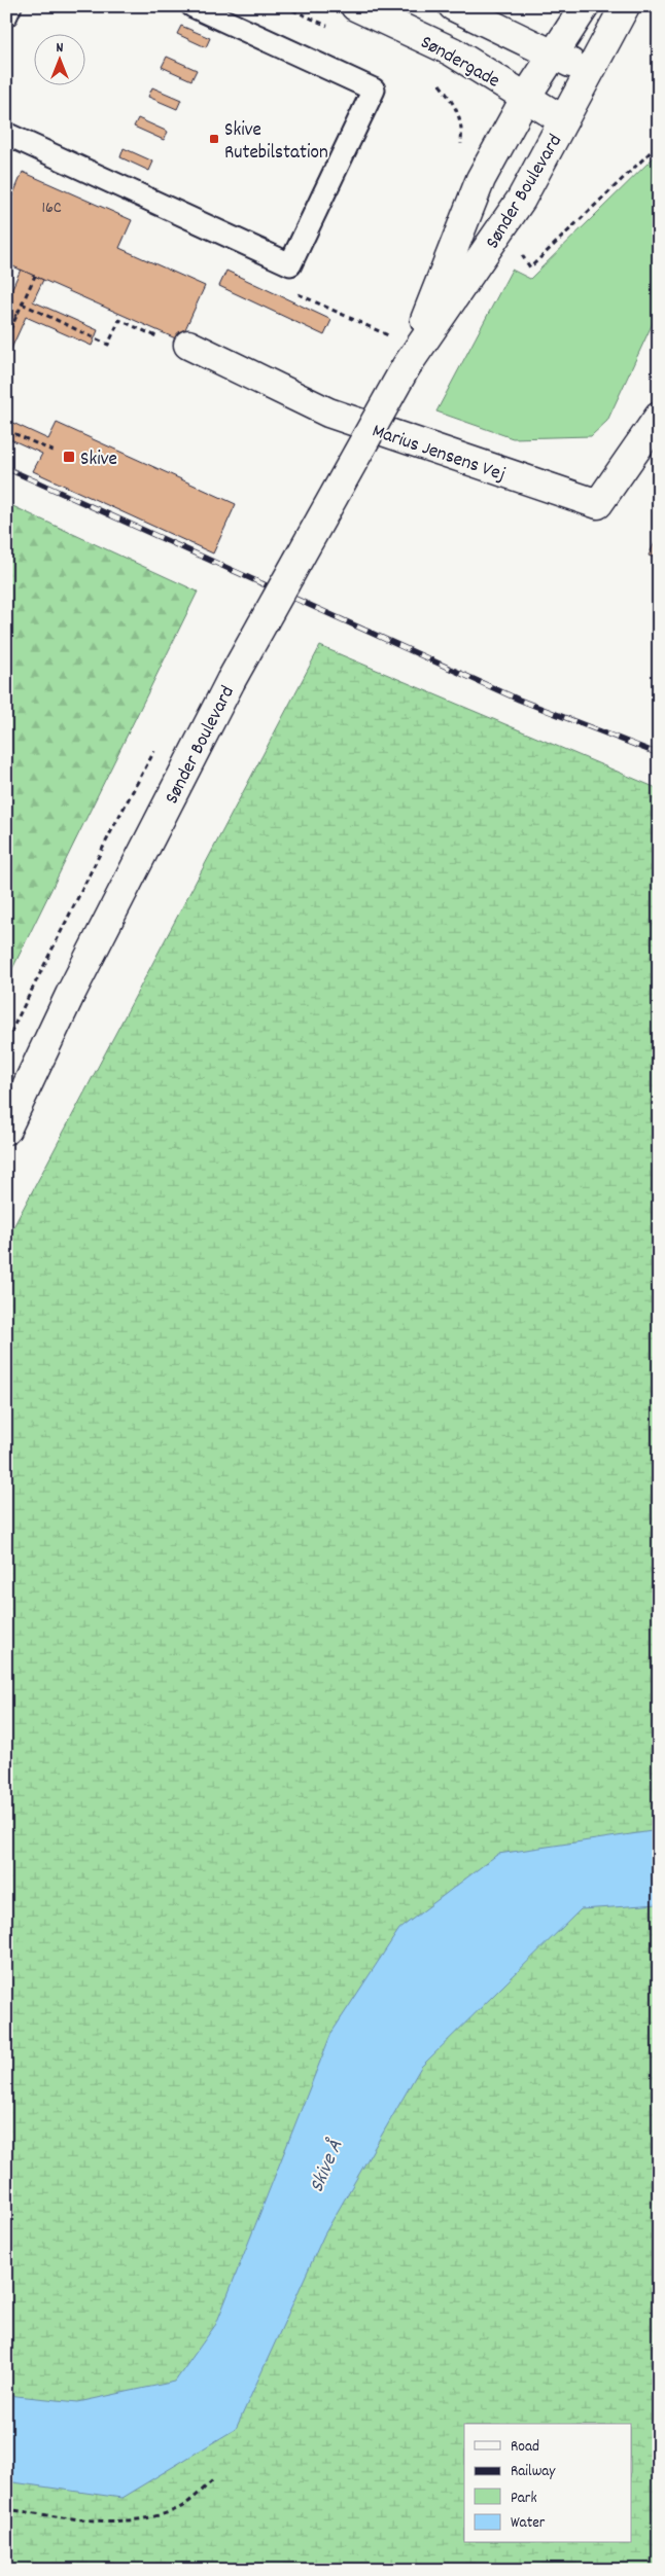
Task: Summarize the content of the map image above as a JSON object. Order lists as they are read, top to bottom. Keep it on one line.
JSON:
{"streets":{"street":["Søndergade","Sønder Boulevard","Marius Jensens Vej"]},"crossings":[["Søndergade","Sønder Boulevard"]],"water":["Skive Å"],"places":{"transit":["Skive Rutebilstation","Skive"]},"house_numbers":["16C"],"legend":["Road","Railway","Park","Water"],"north":"top"}
